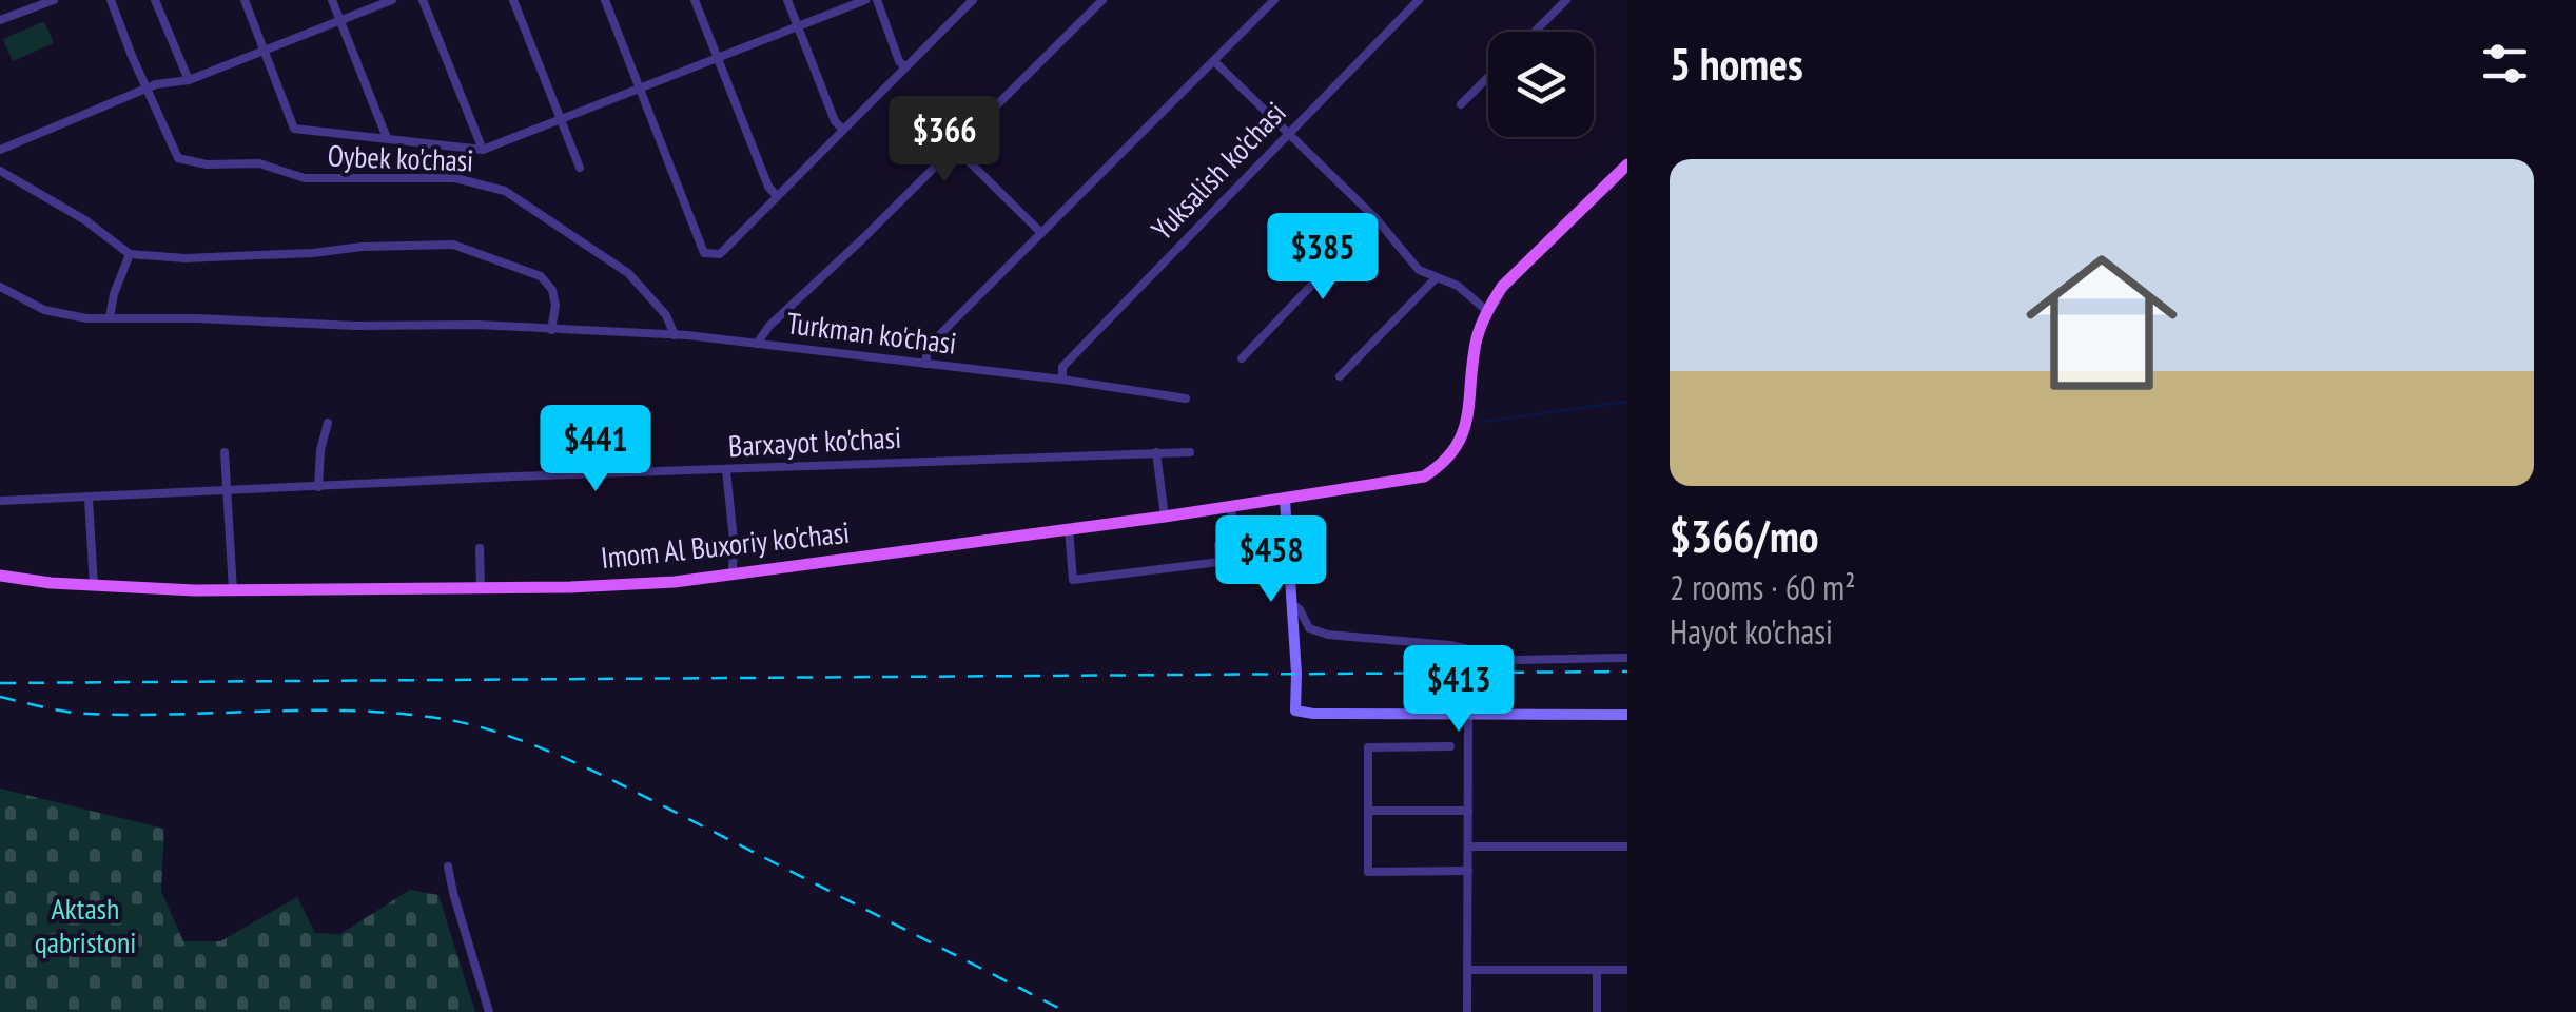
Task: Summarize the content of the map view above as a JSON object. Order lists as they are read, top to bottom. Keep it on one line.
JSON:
{"streets":{"main road":["Imom Al Buxoriy ko'chasi"],"street":["Oybek ko'chasi","Yuksalish ko'chasi","Turkman ko'chasi","Barxayot ko'chasi"]},"crossings":[["Oybek ko'chasi","Turkman ko'chasi"],["Yuksalish ko'chasi","Turkman ko'chasi"]],"parks":["Aktash qabristoni"],"page":{"heading":"5 homes","price":["$366","$385","$441","$458","$413"],"list":[{"name":"$366/mo","note":"2 rooms · 60 m² · Hayot ko'chasi"}]}}
